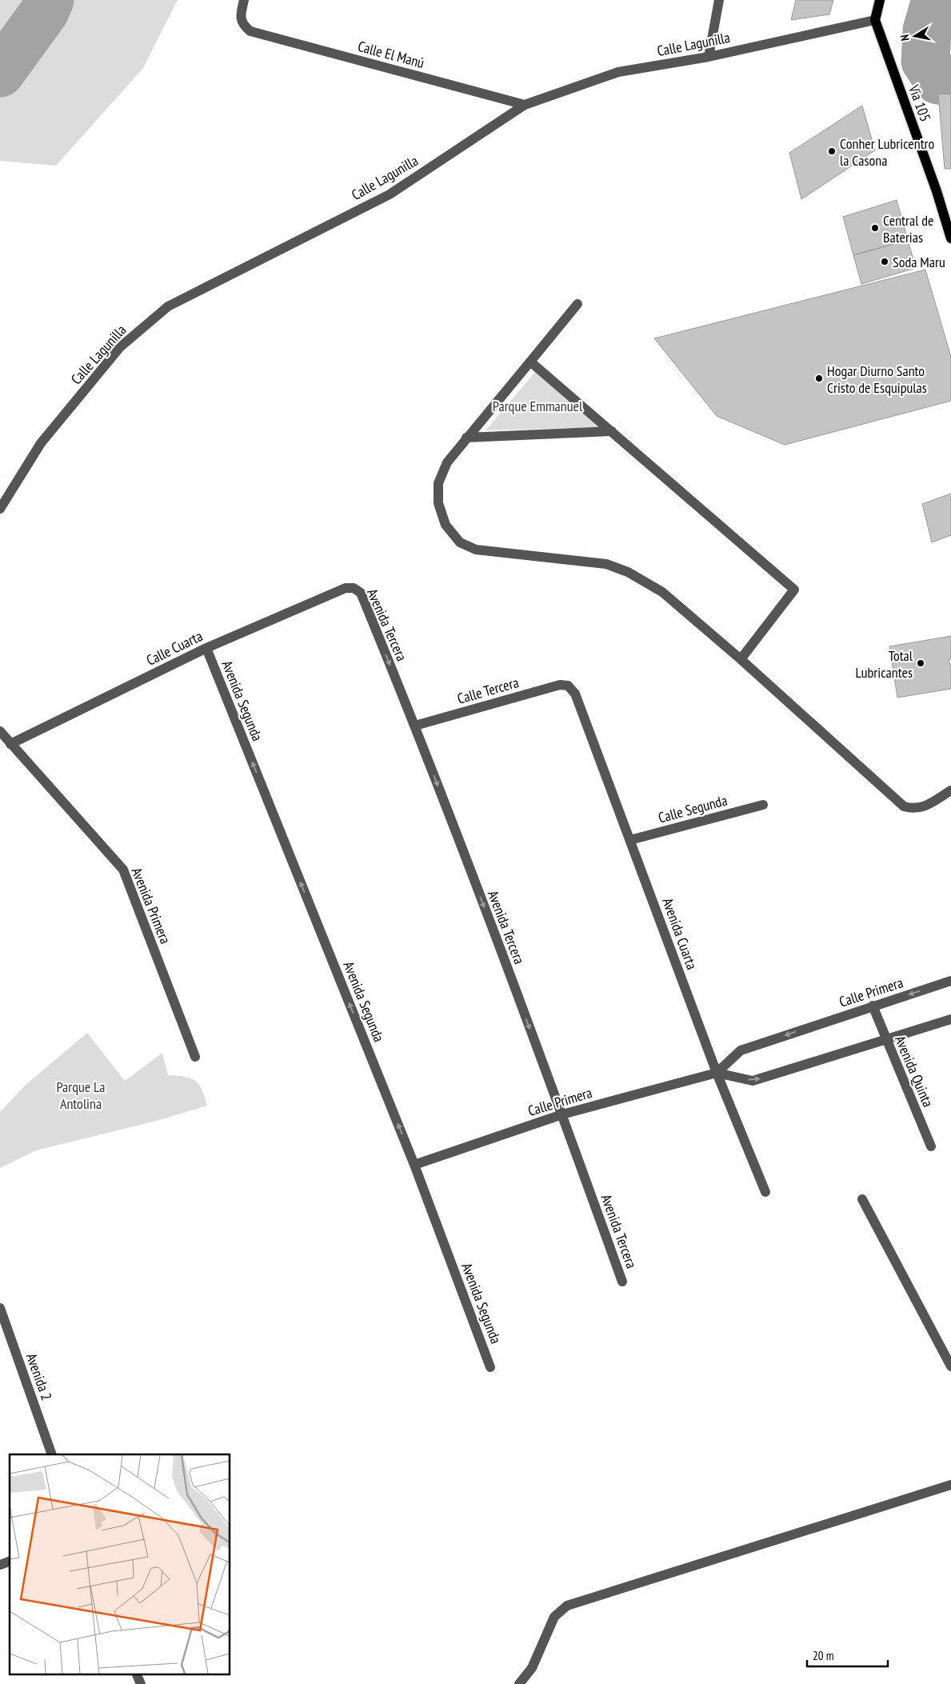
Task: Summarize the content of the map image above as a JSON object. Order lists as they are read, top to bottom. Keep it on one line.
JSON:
{"streets":{"main road":["Vía 105"],"street":["Calle Lagunilla","Calle El Manú","Avenida Tercera","Calle Cuarta","Calle Tercera","Avenida Segunda","Calle Segunda","Avenida Primera","Avenida Cuarta","Calle Primera","Avenida Quinta","Avenida 2"]},"crossings":[["Calle Lagunilla","Calle El Manú"],["Calle Lagunilla","Vía 105"],["Avenida Tercera","Calle Cuarta"],["Avenida Tercera","Calle Tercera"],["Avenida Tercera","Calle Primera"],["Calle Cuarta","Avenida Segunda"],["Calle Cuarta","Avenida Primera"],["Calle Tercera","Avenida Cuarta"],["Avenida Segunda","Calle Primera"],["Calle Segunda","Avenida Cuarta"],["Avenida Cuarta","Calle Primera"],["Calle Primera","Avenida Quinta"]],"one_way":["Avenida Tercera","Avenida Segunda"],"parks":["Parque Emmanuel","Parque La Antolina"],"places":["Conher Lubricentro la Casona","Central de Baterias","Soda Maru","Hogar Diurno Santo Cristo de Esquipulas","Total Lubricantes"],"scale_bar":"20 m","north":"left"}
